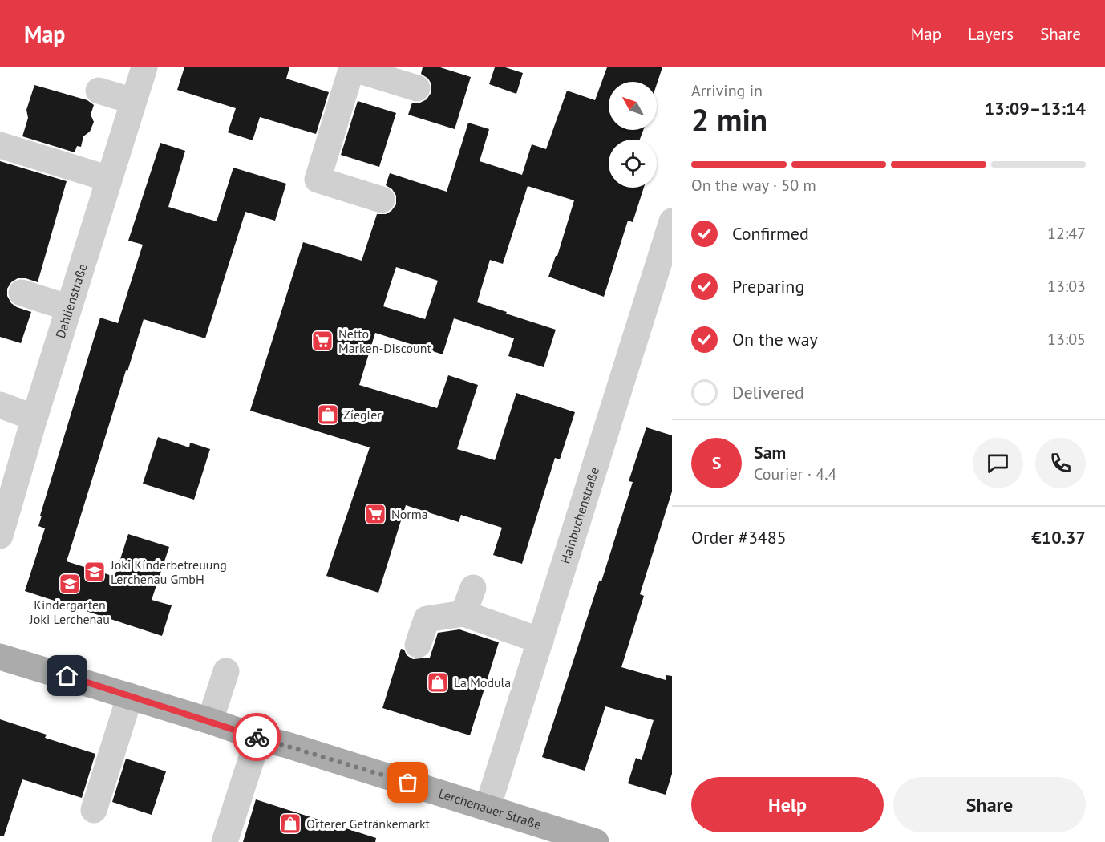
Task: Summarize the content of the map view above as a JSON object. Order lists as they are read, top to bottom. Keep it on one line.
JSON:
{"streets":{"main road":["Lerchenauer Straße"],"street":["Dahlienstraße","Hainbuchenstraße"]},"crossings":[["Hainbuchenstraße","Lerchenauer Straße"]],"places":{"supermarket":["Netto Marken-Discount","Norma"],"shop":["Ziegler","La Modula","Orterer Getränkemarkt"],"school or university":["Joki Kinderbetreuung Lerchenau GmbH","Kindergarten Joki Lerchenau"]},"north":"top left","page":{"header":"Map","nav":["Map","Layers","Share"],"heading":["2 min","Arriving in","13:09–13:14"],"panel":["Sam","Courier · 4.4","Order #3485","€10.37"],"bar":"On the way · 50 m","list":[["Confirmed","12:47"],["Preparing","13:03"],["On the way","13:05"],"Delivered"],"round":"S","buttons":["Help","Share"]}}
